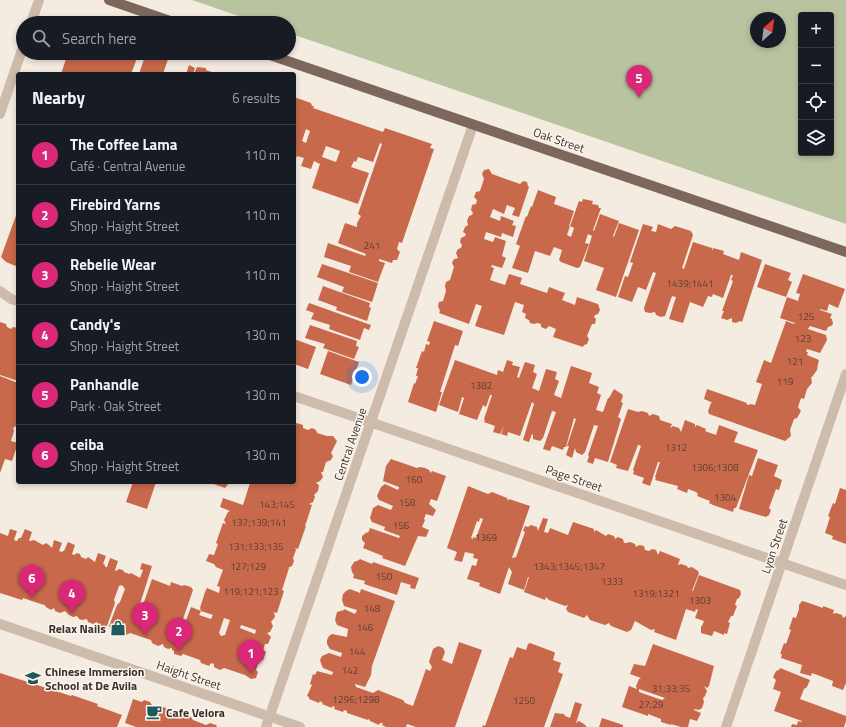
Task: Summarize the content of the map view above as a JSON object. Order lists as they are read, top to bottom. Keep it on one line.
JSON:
{"streets":{"main road":["Oak Street"],"street":["Central Avenue","Page Street","Lyon Street","Haight Street"]},"crossings":[["Oak Street","Central Avenue"],["Central Avenue","Page Street"],["Central Avenue","Haight Street"],["Page Street","Lyon Street"]],"places":{"shop":["Relax Nails"],"school or university":["Chinese Immersion School at De Avila"],"cafe":["Cafe Velora"]},"house_numbers":["241","1439;1441","125","123","121","119","1382","1312","1306;1308","160","1304","158","143;145","137;139;141","156","1369","131;133;135","127;129","1343;1345;1347","150","1333","119;121;123","1319;1321","1303","148","146","144","142","31;33;35","1296;1298","1250","27;29"],"north":"top right","page":{"map_buttons":["+","−"],"search":"Search here","pins":["5","6","4","3","2","1"],"heading":["Nearby","6 results"],"list":[{"mark":"1","name":"The Coffee Lama","note":"Café · Central Avenue","value":"110 m"},{"mark":"2","name":"Firebird Yarns","note":"Shop · Haight Street","value":"110 m"},{"mark":"3","name":"Rebelie Wear","note":"Shop · Haight Street","value":"110 m"},{"mark":"4","name":"Candy's","note":"Shop · Haight Street","value":"130 m"},{"mark":"5","name":"Panhandle","note":"Park · Oak Street","value":"130 m"},{"mark":"6","name":"ceiba","note":"Shop · Haight Street","value":"130 m"}]}}
